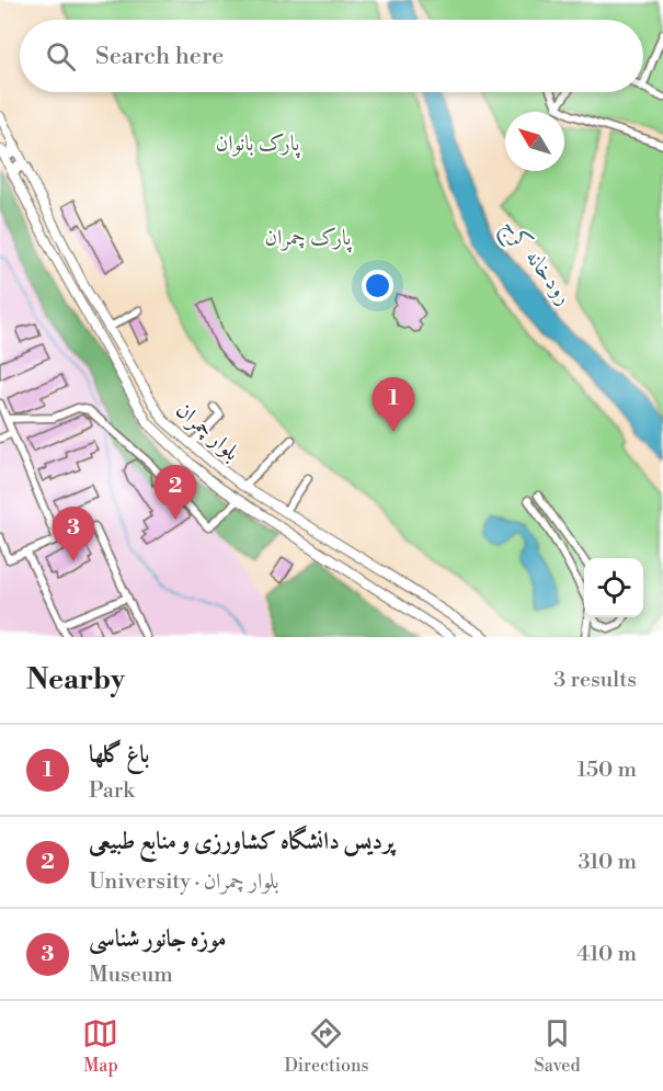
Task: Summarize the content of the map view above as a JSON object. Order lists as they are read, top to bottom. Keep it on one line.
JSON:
{"streets":{"main road":["بلوار چمران"]},"water":["رودخانه کرج"],"parks":["پارک بانوان","پارک چمران"],"north":"top left","page":{"search":"Search here","pins":["1","2","3"],"heading":["Nearby","3 results"],"list":[{"mark":"1","name":"باغ گلها","note":"Park","value":"150 m"},{"mark":"2","name":"پردیس دانشگاه کشاورزی و منابع طبیعی","note":"University · بلوار چمران","value":"310 m"},{"mark":"3","name":"موزه جانور شناسی","note":"Museum","value":"410 m"}],"nav":["Map","Directions","Saved"]}}
